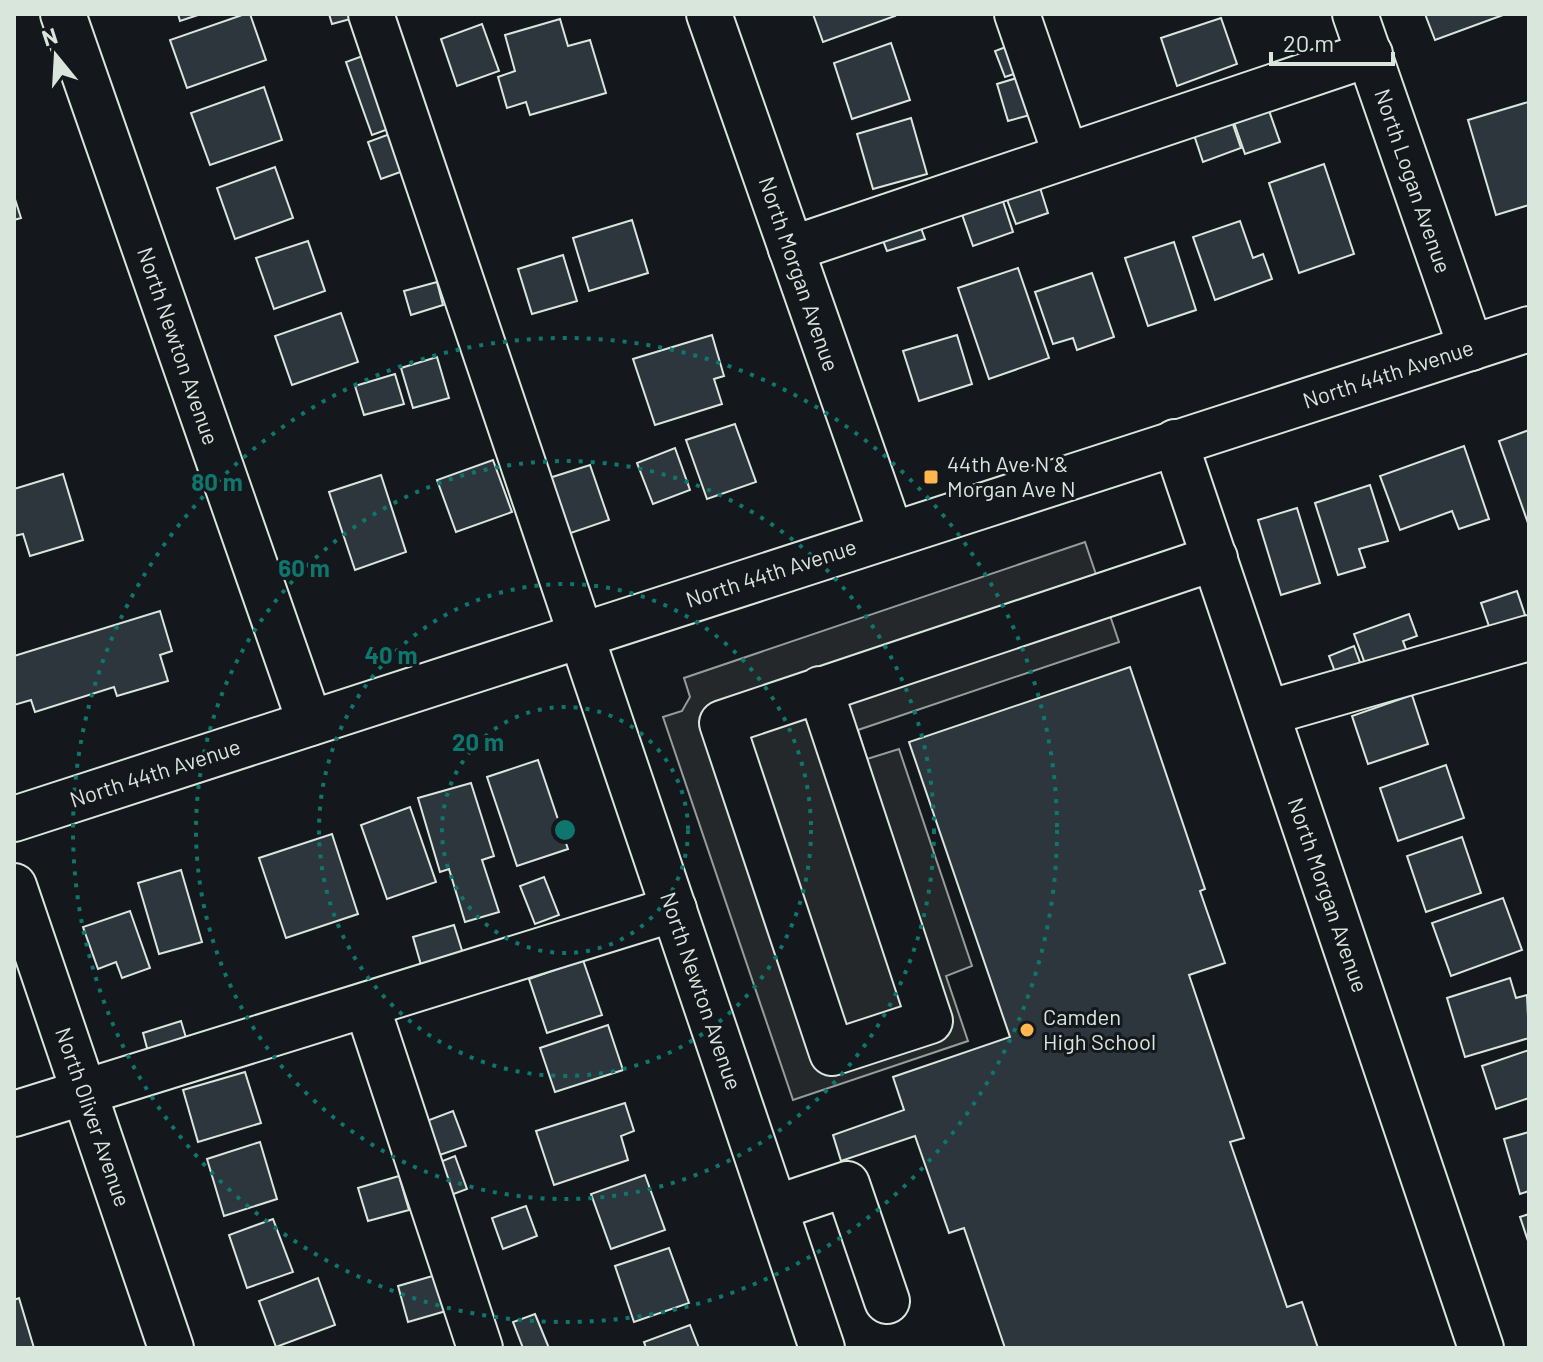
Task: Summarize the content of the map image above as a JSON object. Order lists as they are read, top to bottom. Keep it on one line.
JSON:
{"streets":{"street":["North Logan Avenue","North Morgan Avenue","North Newton Avenue","North 44th Avenue","North Oliver Avenue"]},"crossings":[["North Logan Avenue","North 44th Avenue"],["North Morgan Avenue","North 44th Avenue"],["North Newton Avenue","North 44th Avenue"]],"places":{"transit":["44th Ave N & Morgan Ave N"],"other":["Camden High School"]},"scale_bar":"20 m","north":"top","rings":["80 m","60 m","40 m","20 m"]}
